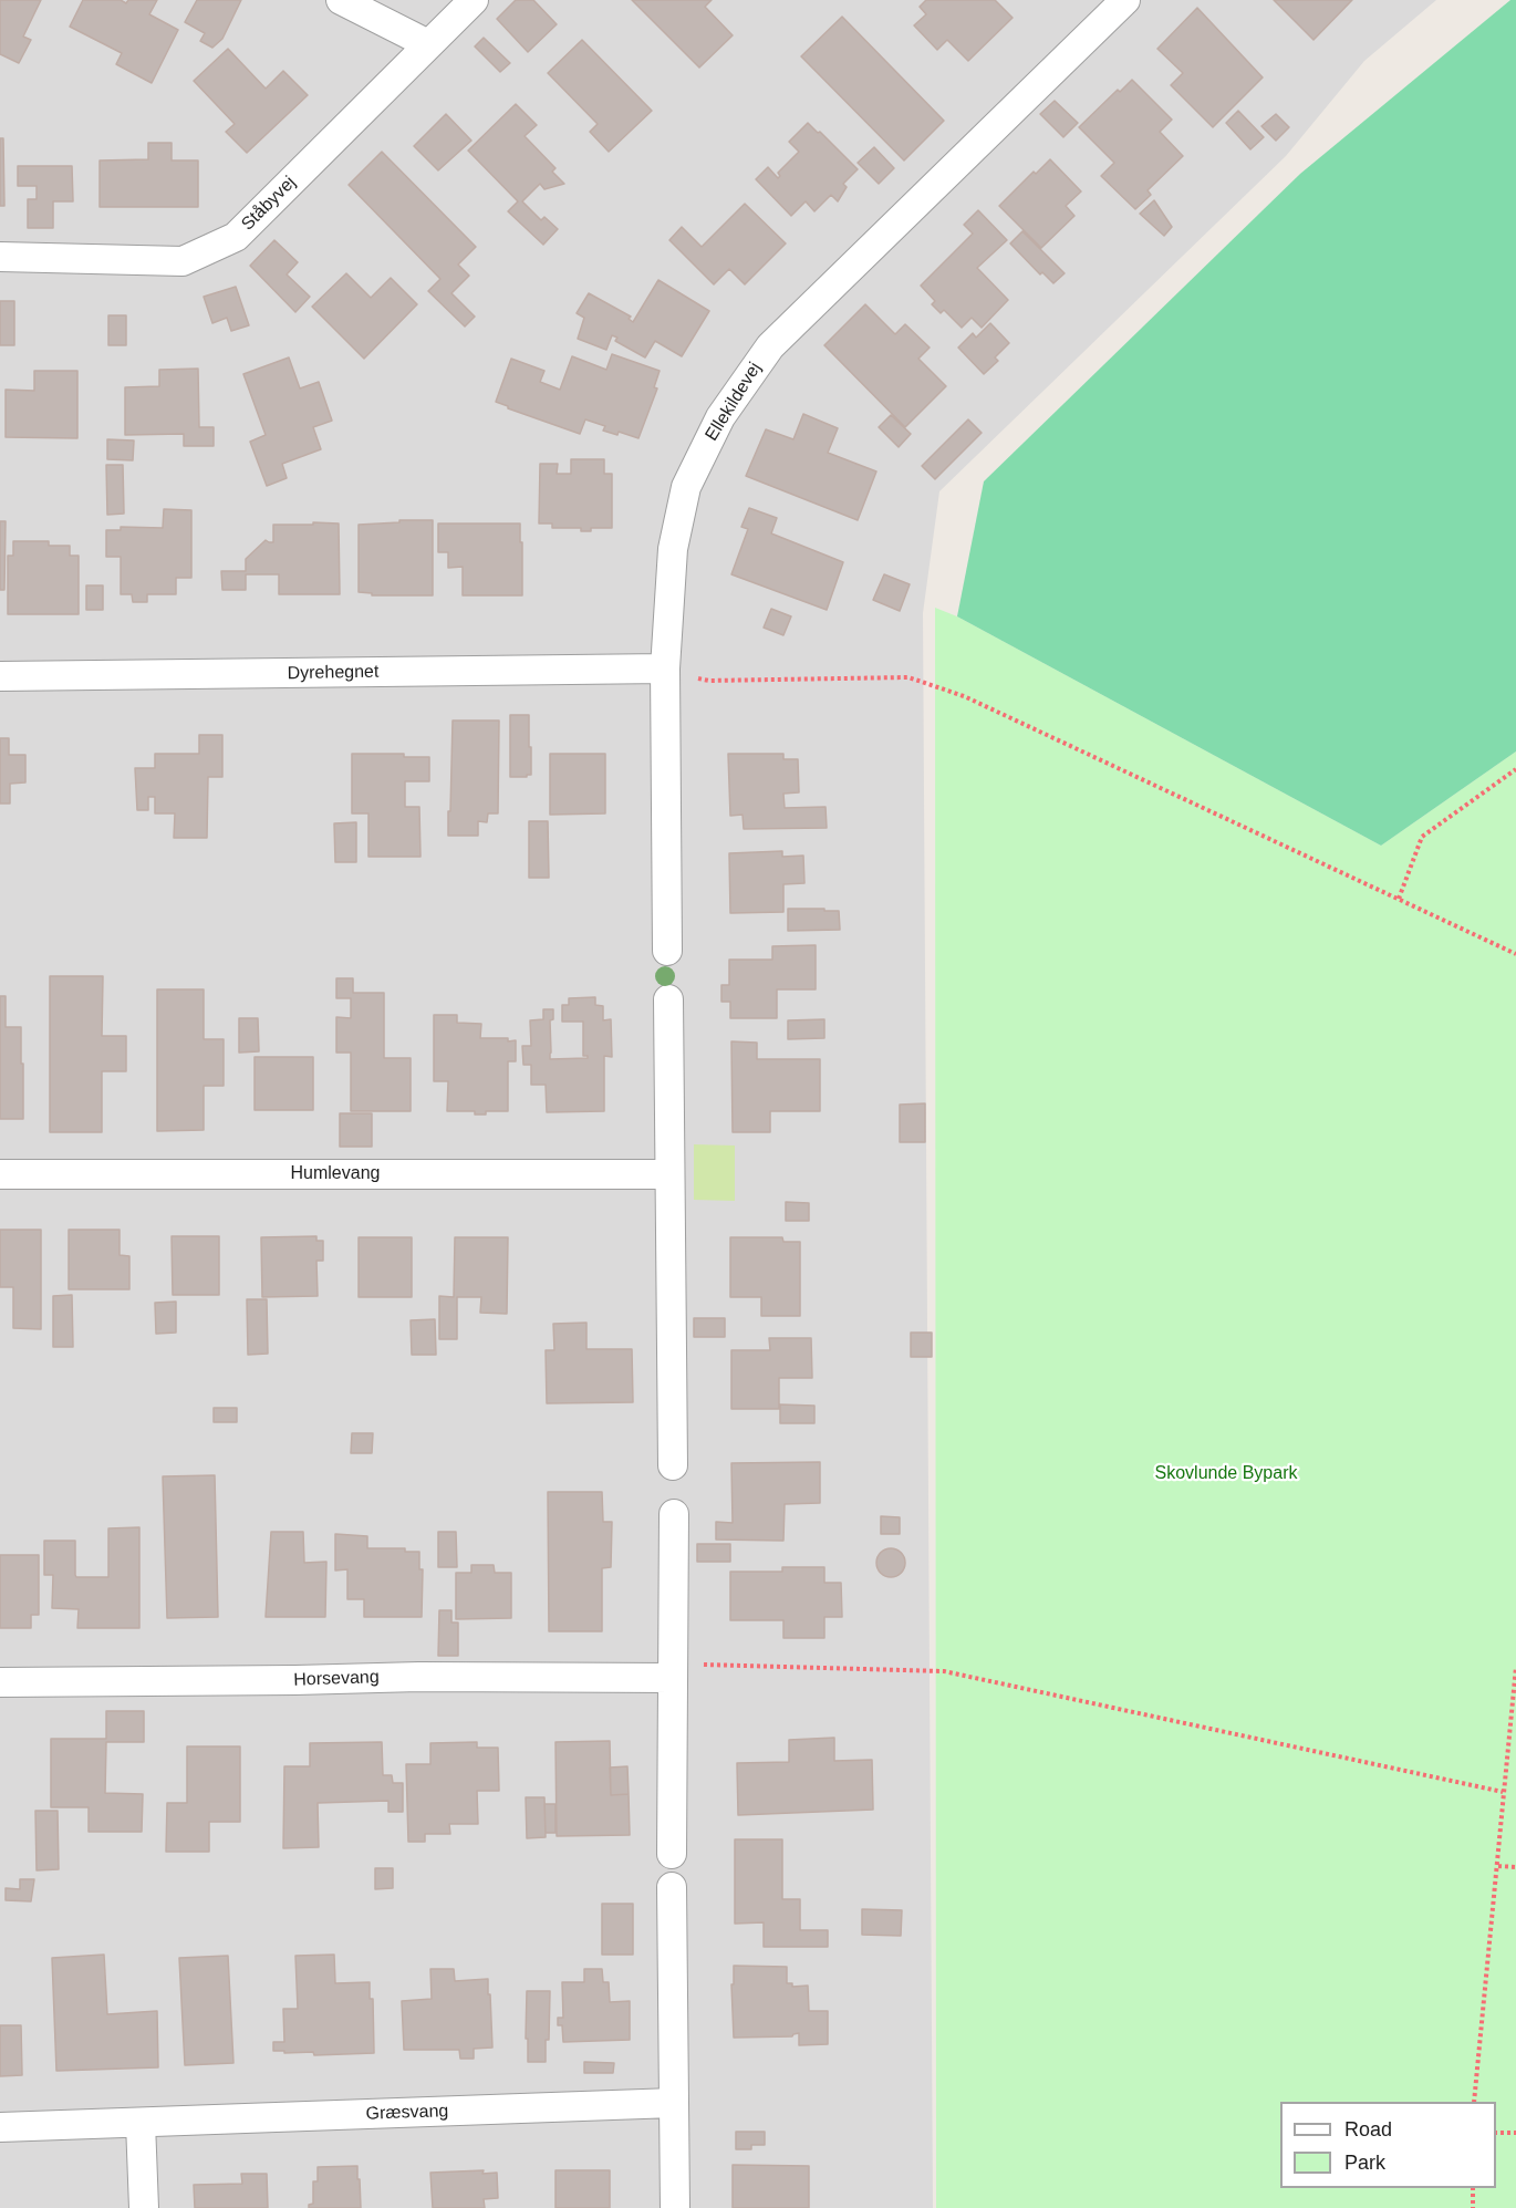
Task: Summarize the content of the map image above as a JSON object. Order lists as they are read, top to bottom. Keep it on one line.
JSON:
{"streets":{"street":["Ståbyvej","Ellekildevej","Dyrehegnet","Humlevang","Horsevang","Græsvang"]},"crossings":[["Ellekildevej","Dyrehegnet"]],"parks":["Skovlunde Bypark"],"legend":["Road","Park"]}
